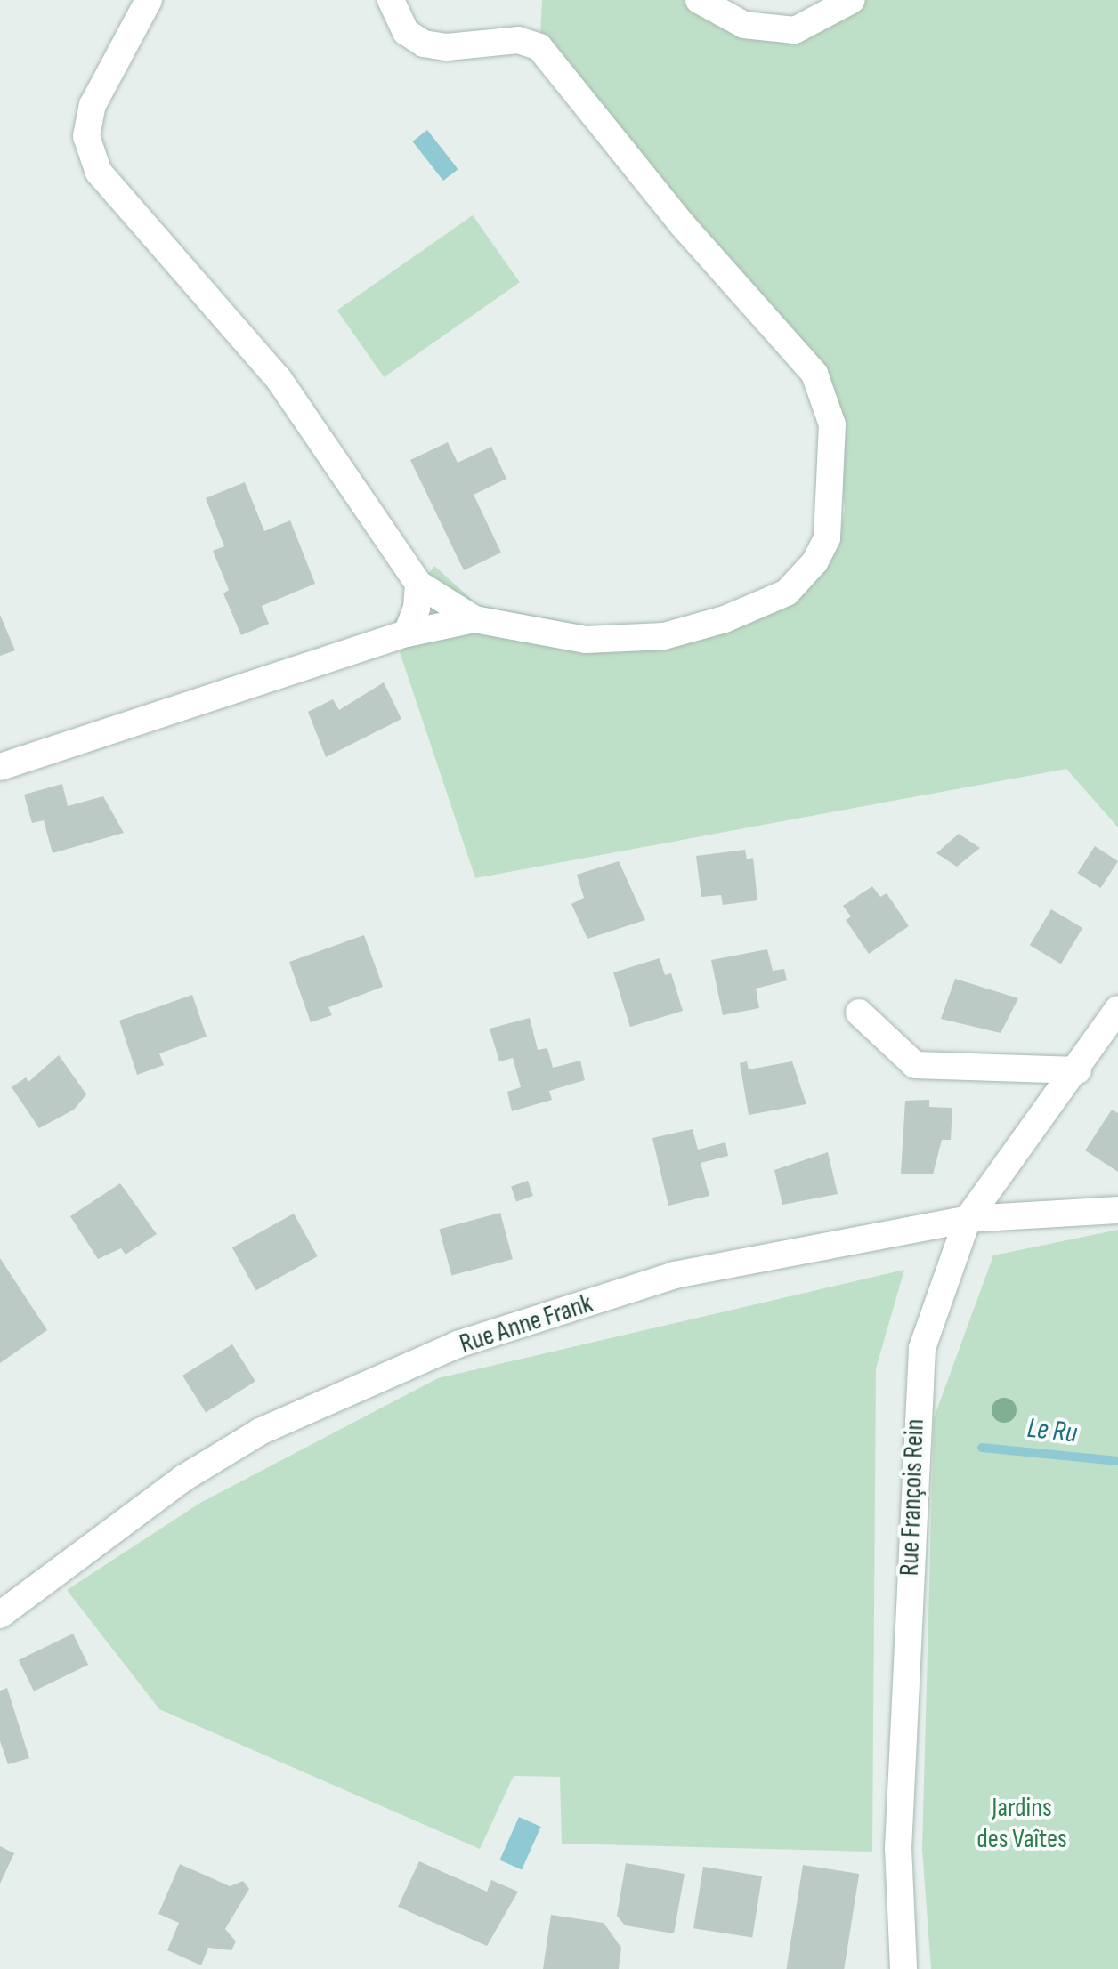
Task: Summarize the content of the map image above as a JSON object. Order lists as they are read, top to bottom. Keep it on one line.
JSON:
{"streets":{"street":["Rue Anne Frank","Rue François Rein"]},"crossings":[["Rue Anne Frank","Rue François Rein"]],"water":["Le Ru"],"parks":["Jardins des Vaîtes"]}
